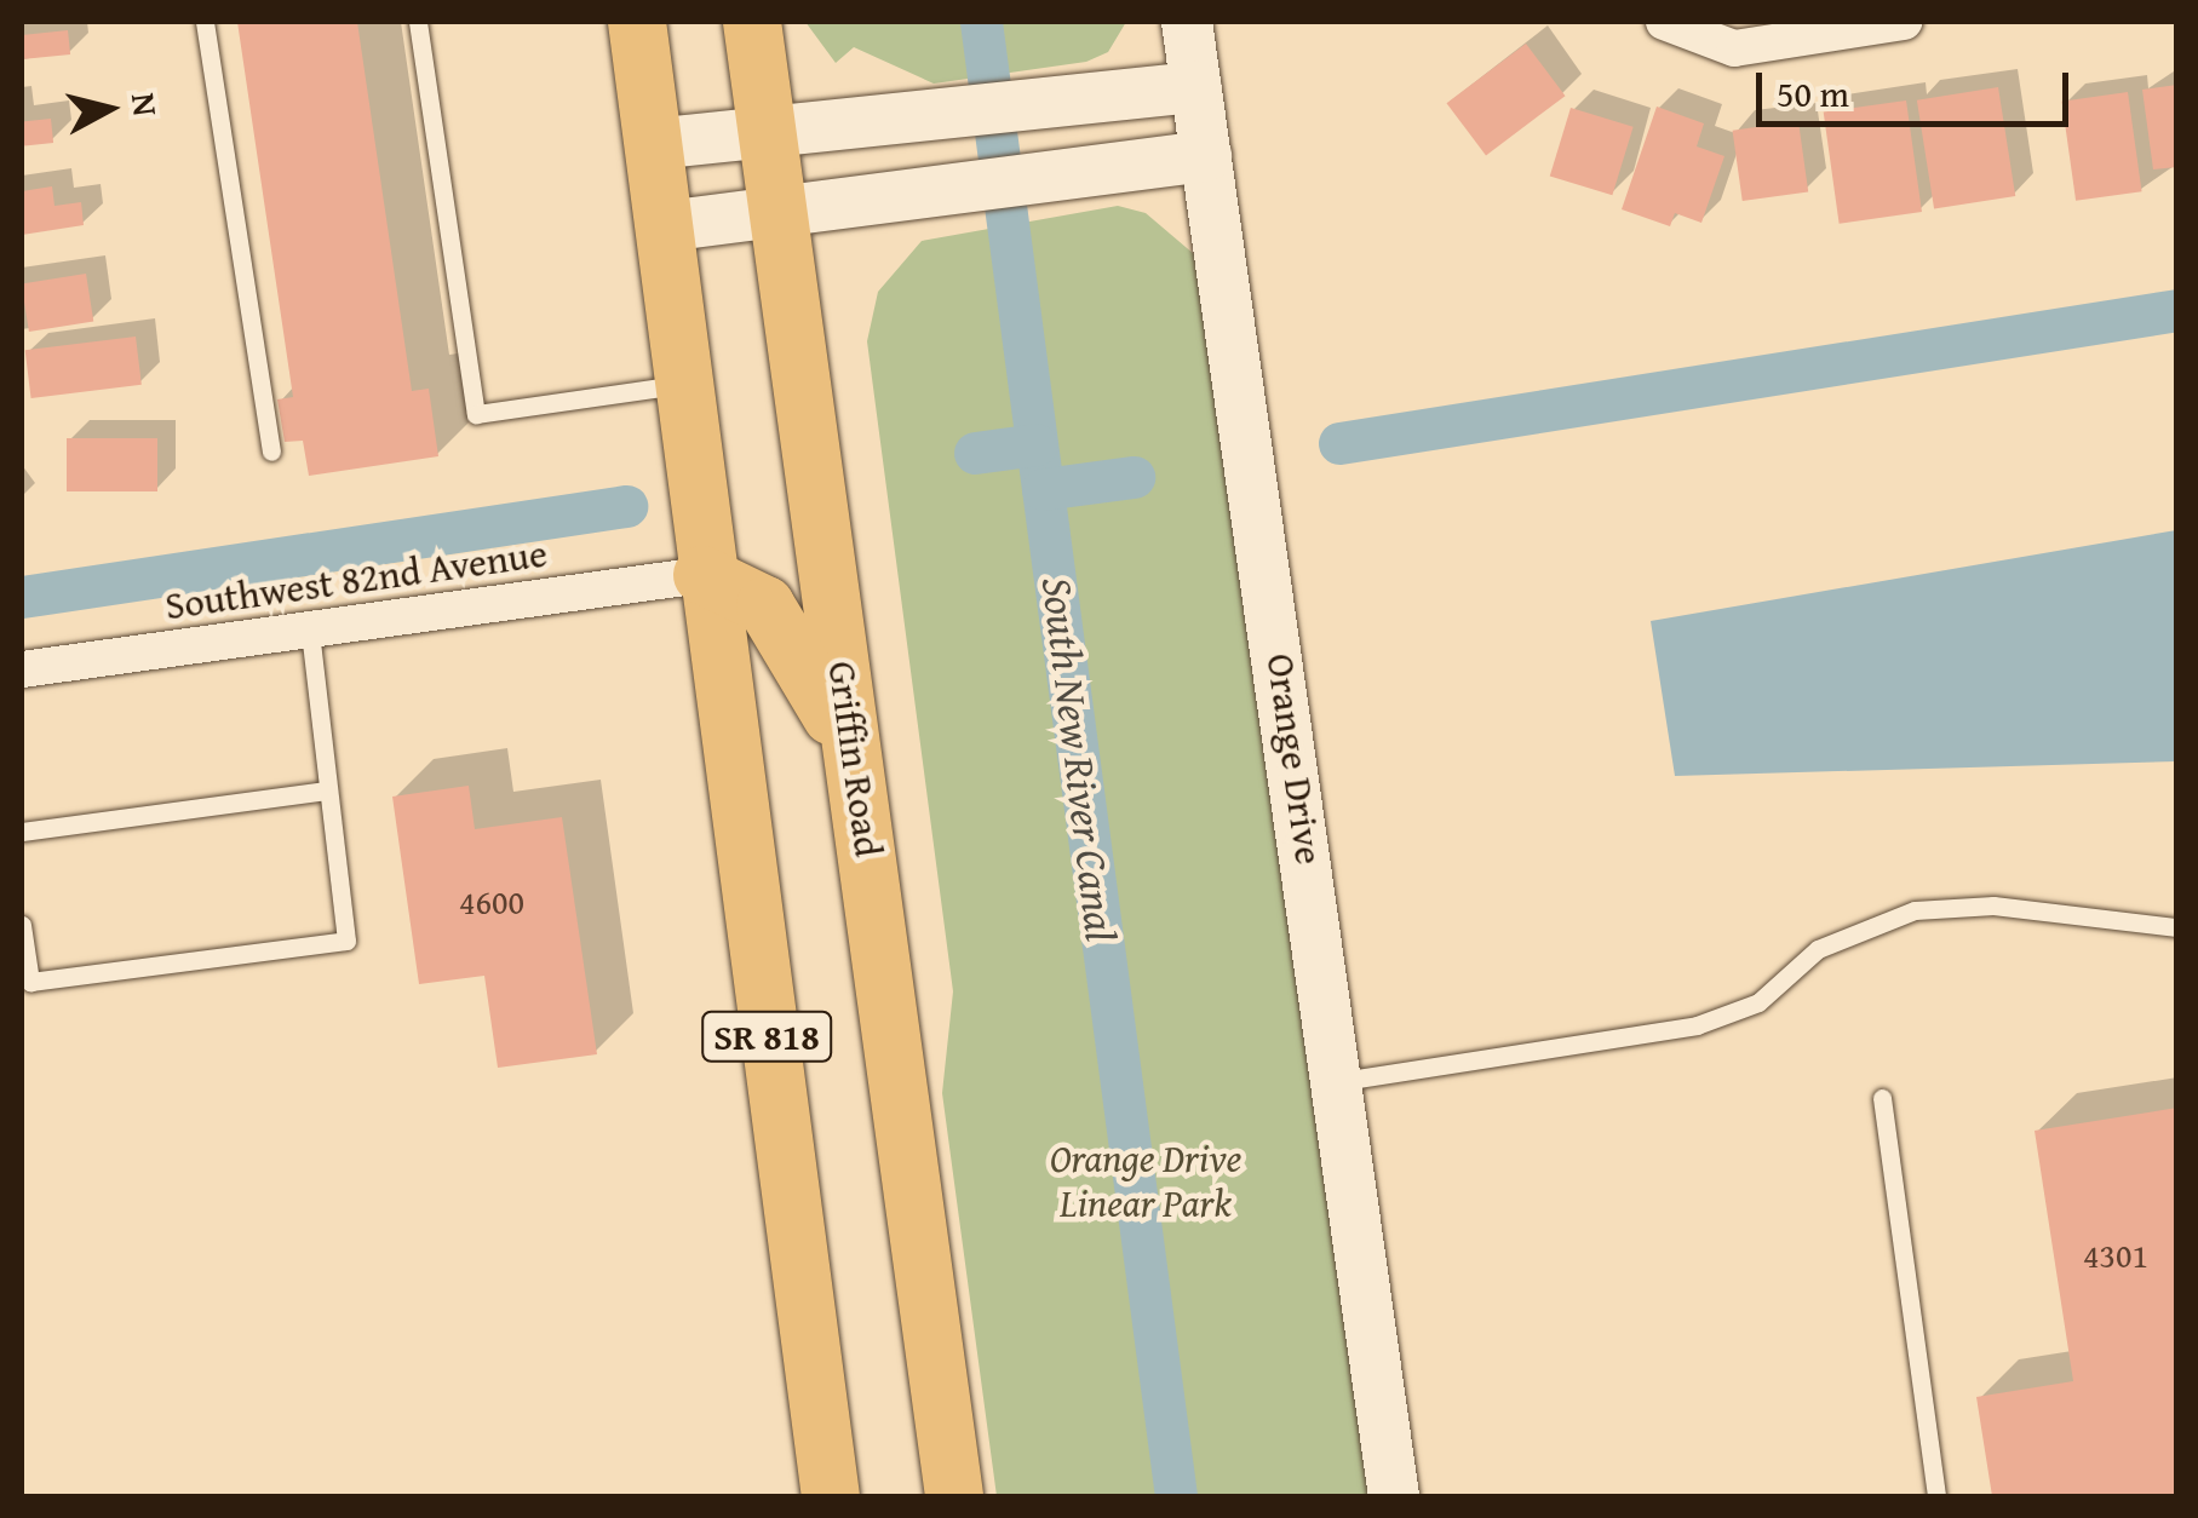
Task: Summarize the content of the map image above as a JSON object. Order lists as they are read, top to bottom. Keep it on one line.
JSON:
{"streets":{"main road":["Griffin Road","SR 818"],"street":["Southwest 82nd Avenue","Orange Drive"]},"crossings":[["Southwest 82nd Avenue","SR 818"]],"water":["South New River Canal"],"parks":["Orange Drive Linear Park"],"house_numbers":["4600","4301"],"scale_bar":"50 m","north":"right"}
